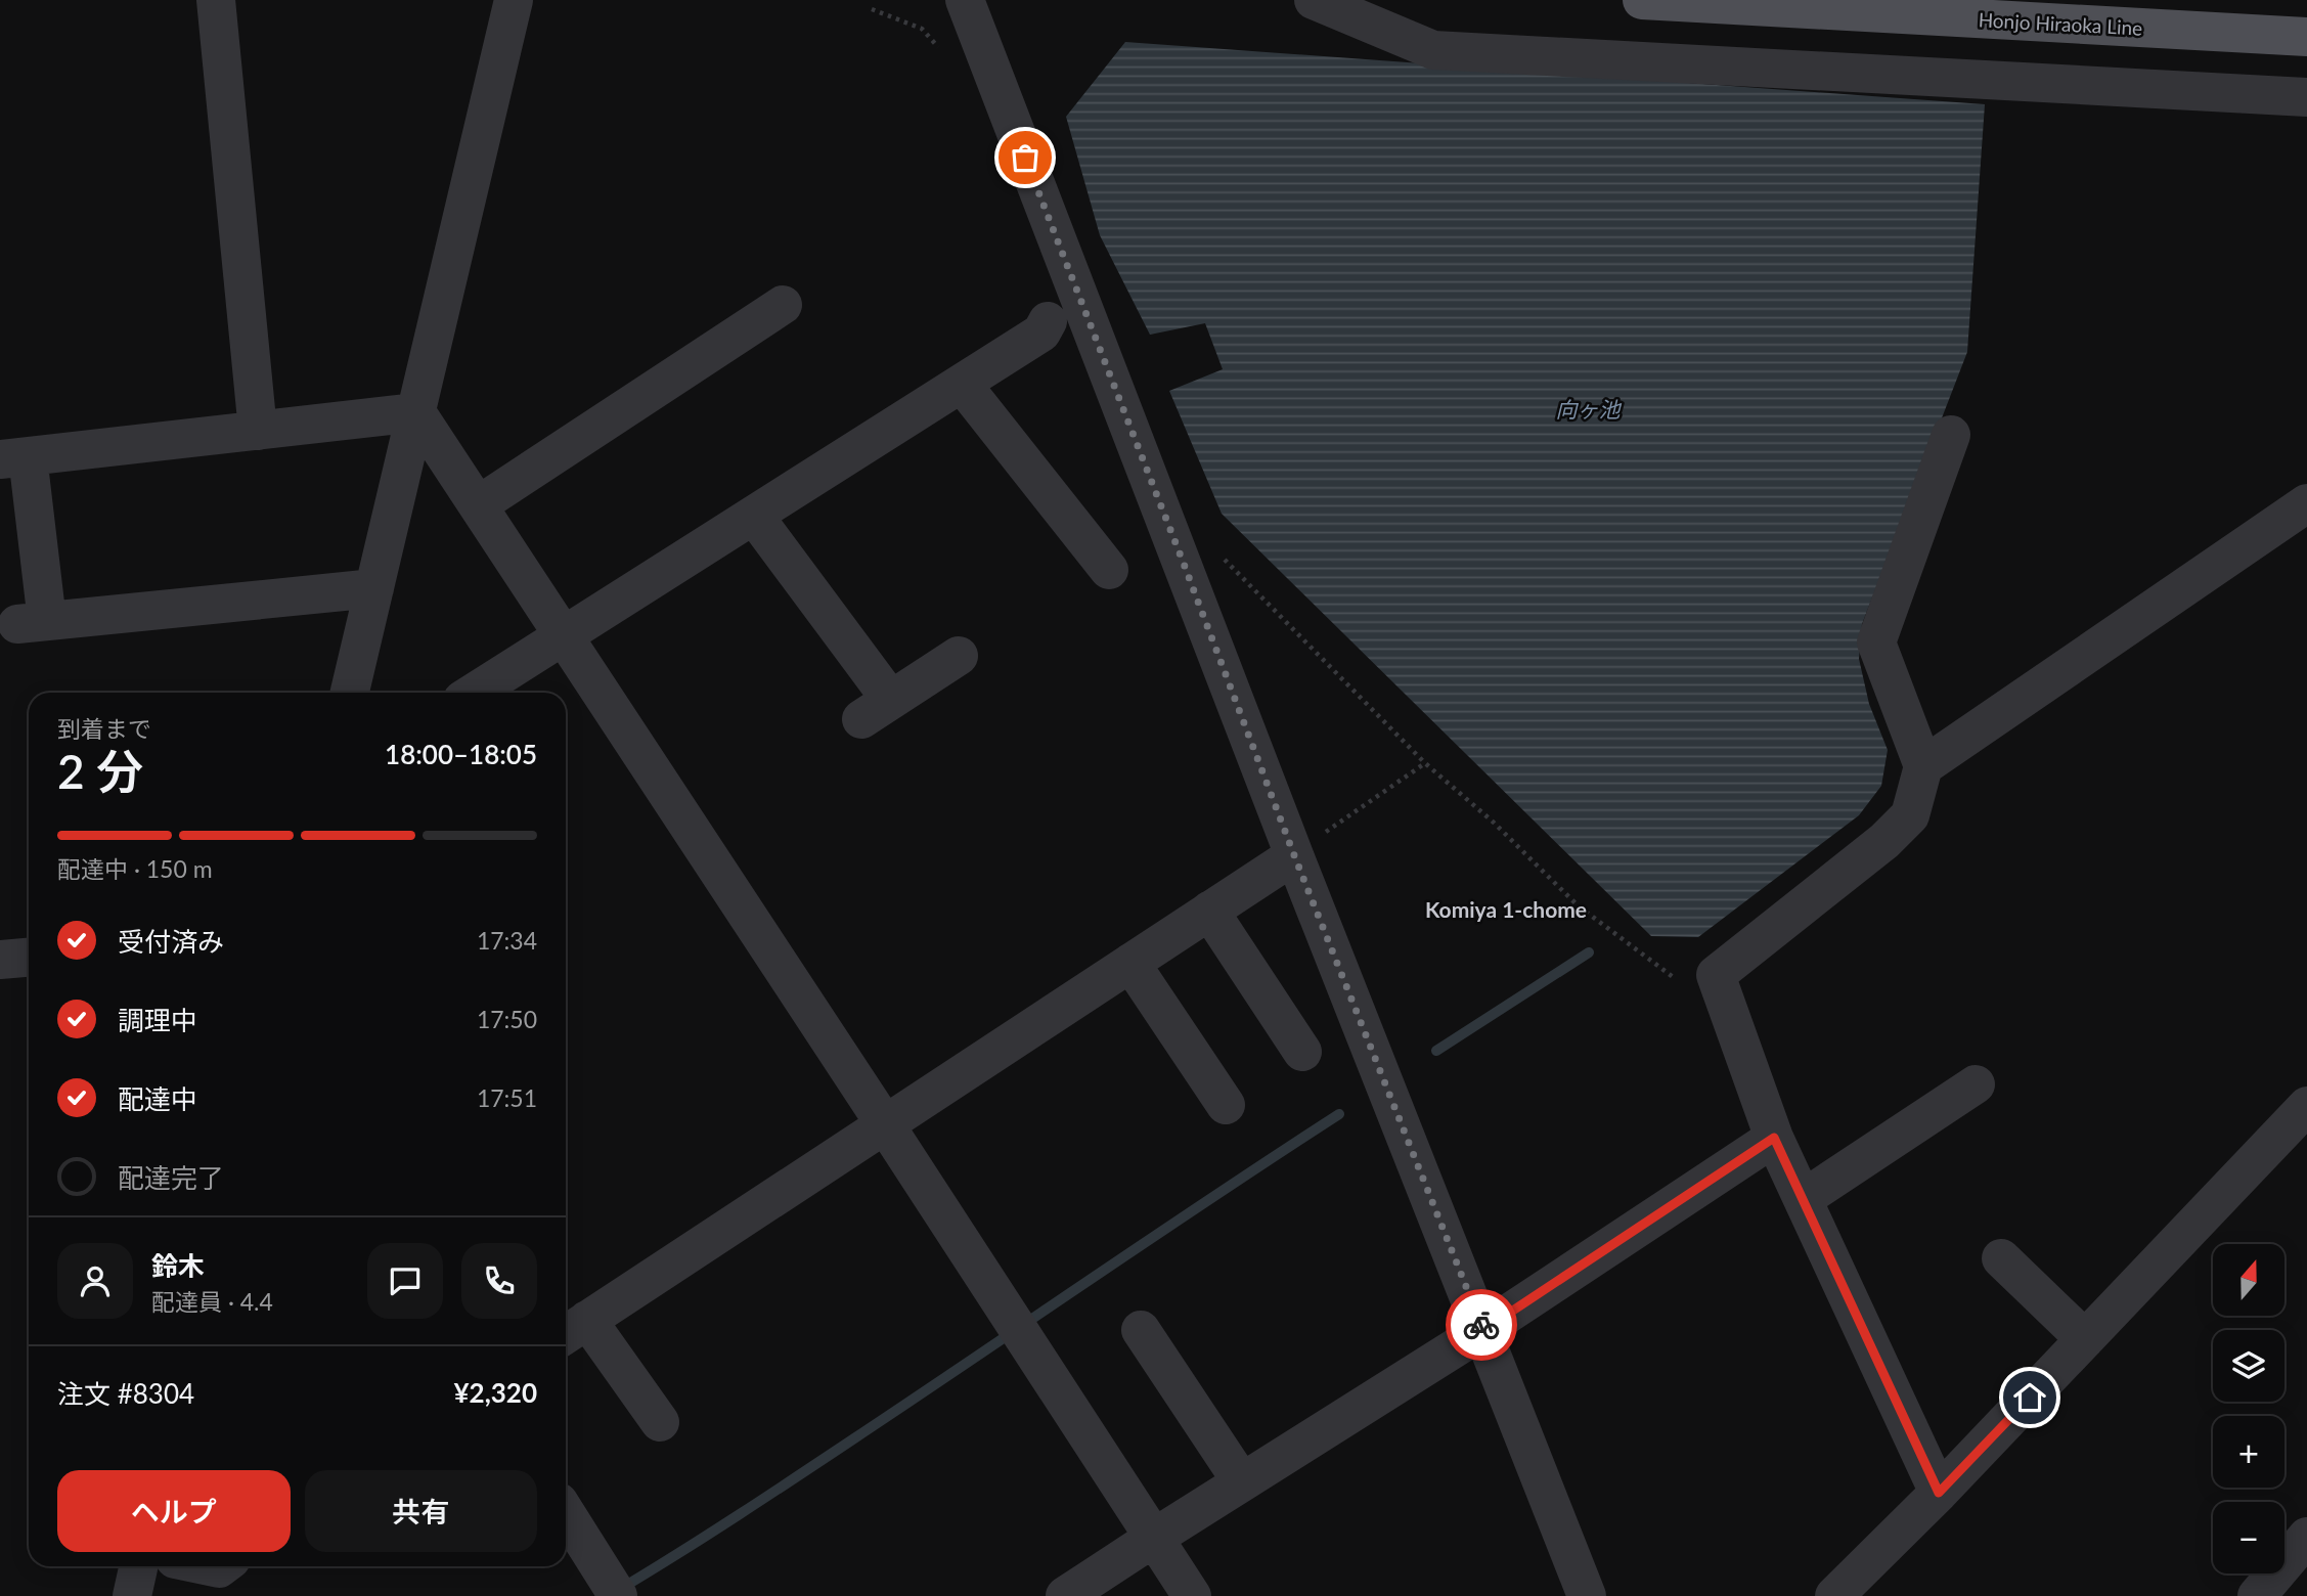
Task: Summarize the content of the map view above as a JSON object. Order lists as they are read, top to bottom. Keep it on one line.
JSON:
{"streets":{"main road":["Honjo Hiraoka Line"]},"districts":["Komiya 1-chome"],"water":["向ヶ池"],"north":"top","page":{"heading":["2 分","到着まで","18:00–18:05"],"panel":["鈴木","配達員 · 4.4","注文 #8304","¥2,320"],"bar":"配達中 · 150 m","list":[["受付済み","17:34"],["調理中","17:50"],["配達中","17:51"],"配達完了"],"map_buttons":["+","−"],"buttons":["ヘルプ","共有"]}}
